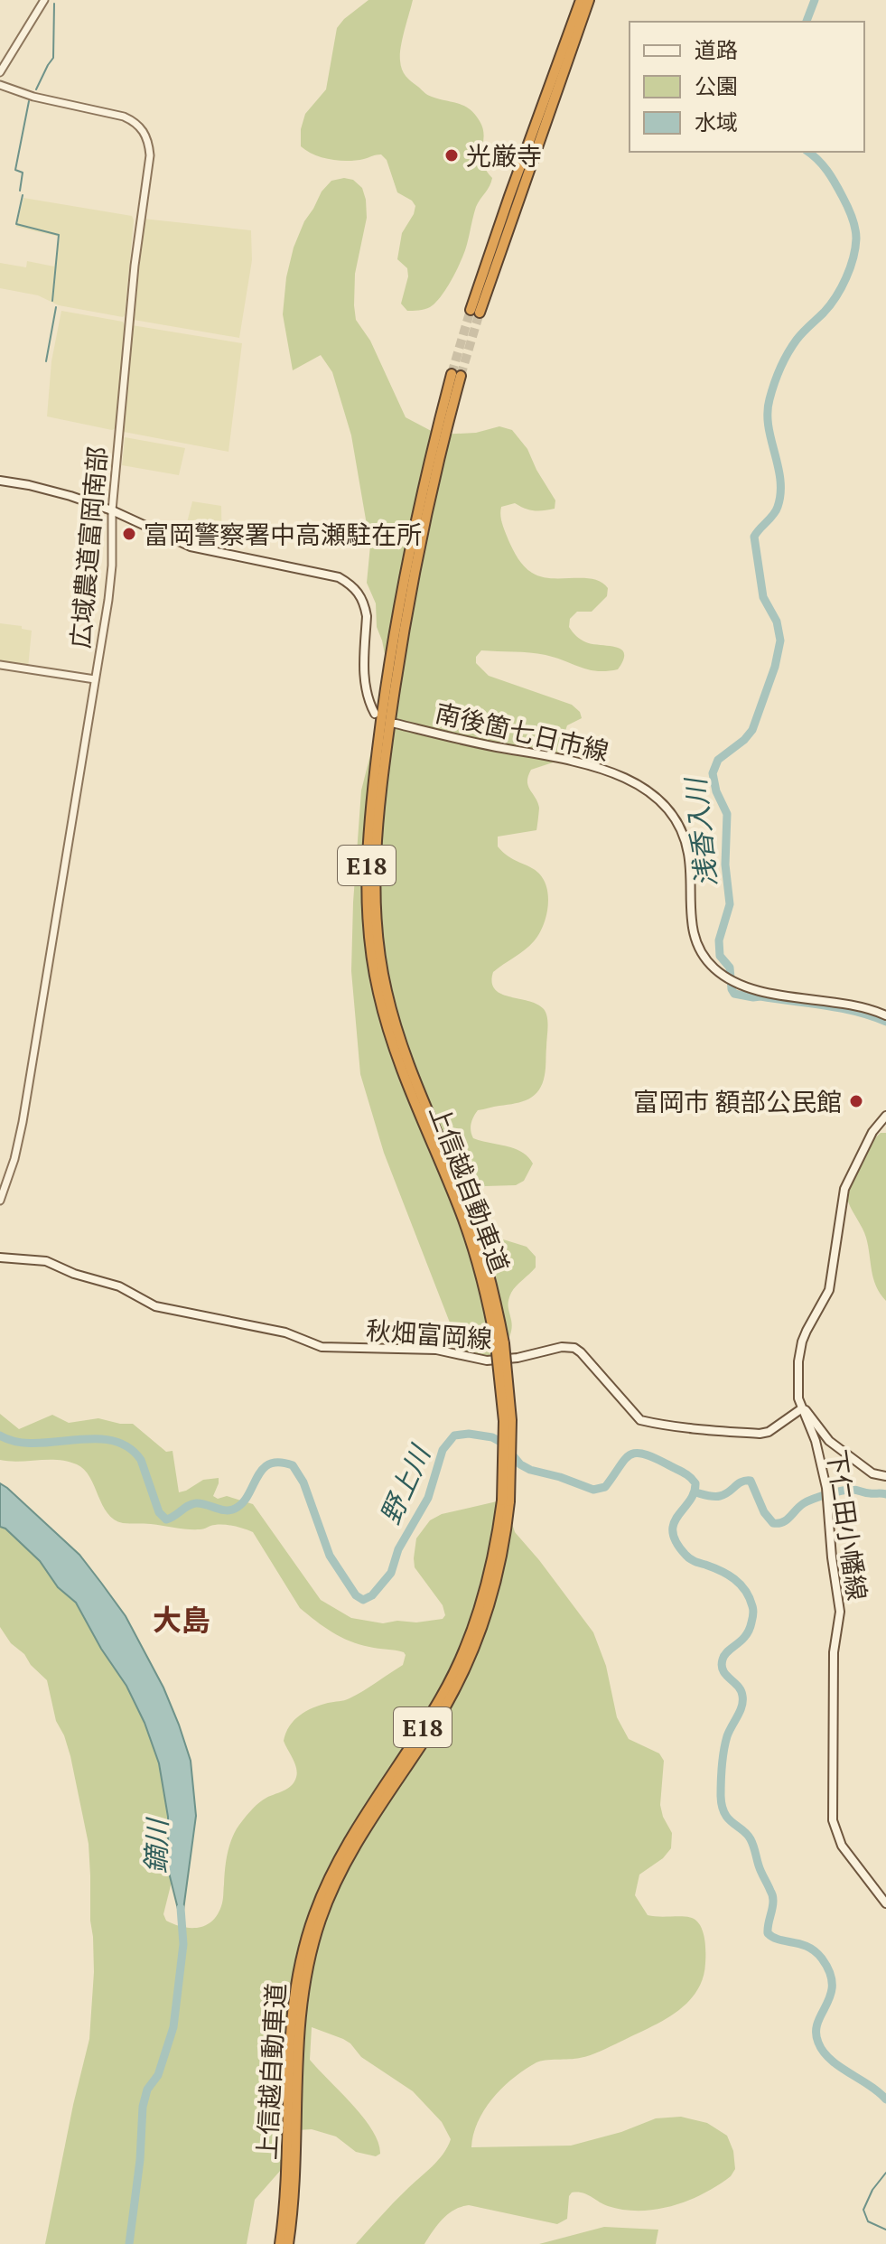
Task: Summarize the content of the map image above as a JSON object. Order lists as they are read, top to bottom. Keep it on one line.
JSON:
{"streets":{"highway":["E18","上信越自動車道"],"main road":["南後箇七日市線","秋畑富岡線","下仁田小幡線"],"street":["広域農道富岡南部"]},"crossings":[["秋畑富岡線","下仁田小幡線"]],"districts":["大島"],"water":["浅香入川","野上川","鏑川"],"places":["光厳寺","富岡警察署中高瀬駐在所","富岡市 額部公民館"],"legend":["道路","公園","水域"]}
